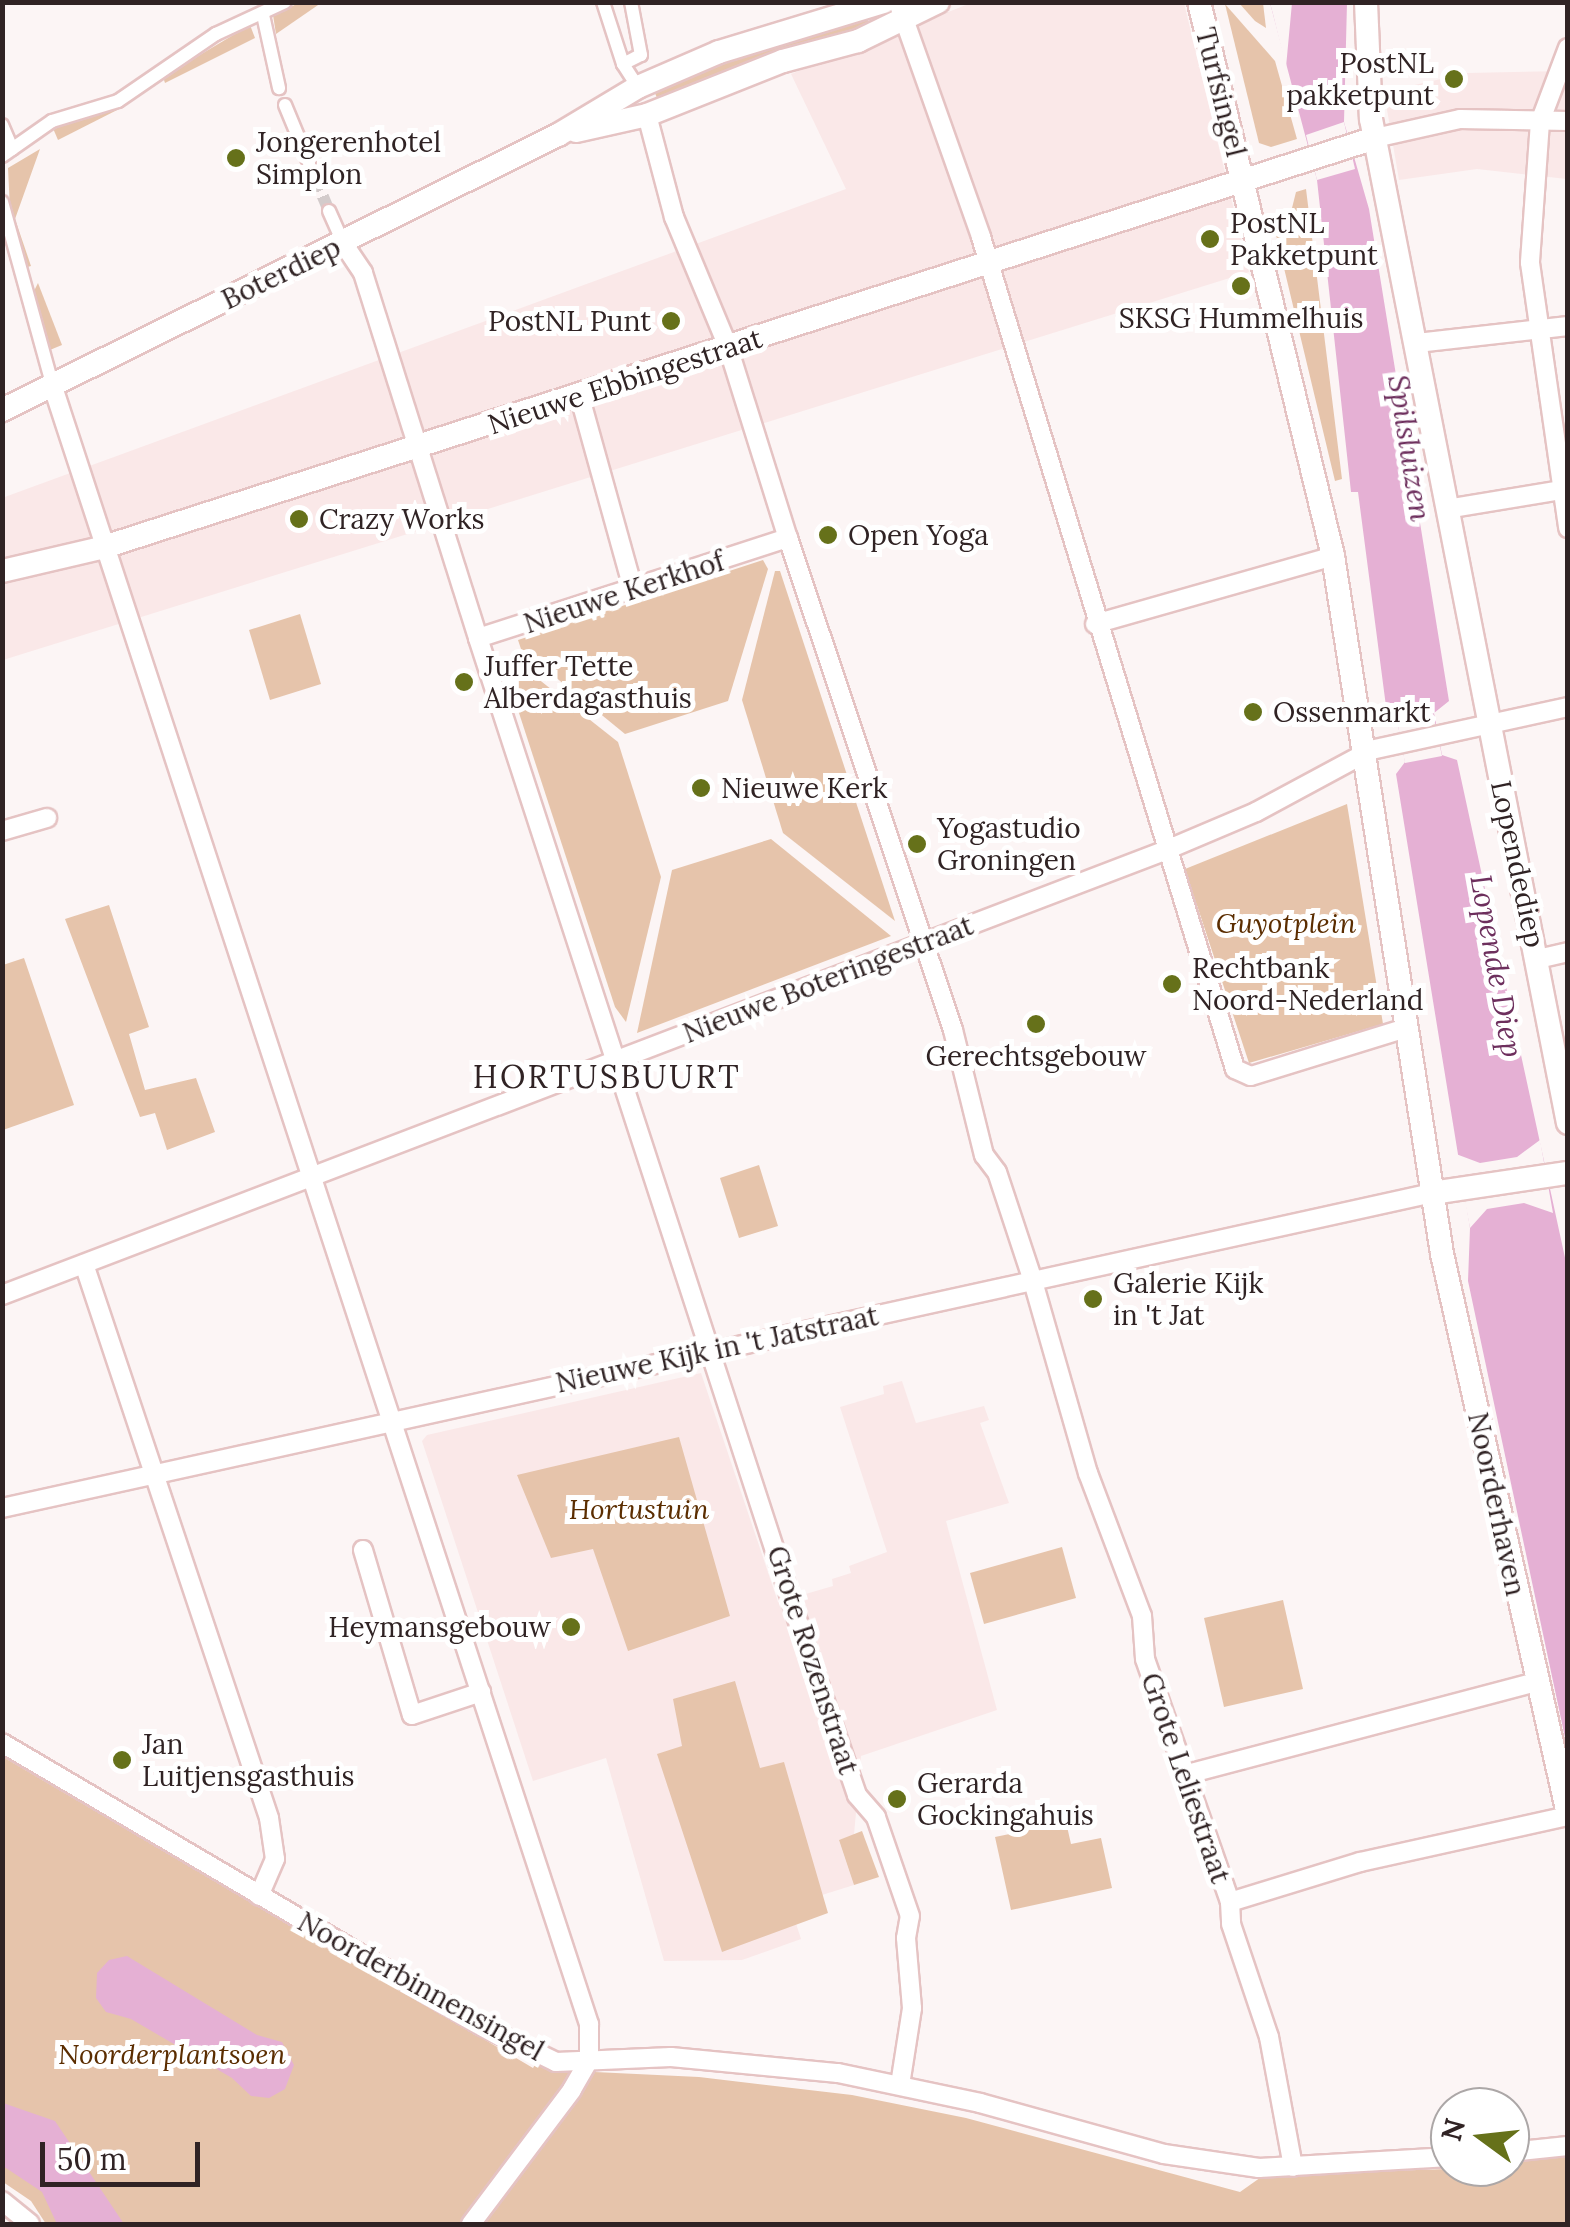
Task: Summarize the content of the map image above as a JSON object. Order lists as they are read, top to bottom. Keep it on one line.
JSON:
{"streets":{"street":["Turfsingel","Boterdiep","Nieuwe Ebbingestraat","Nieuwe Kerkhof","Lopendediep","Nieuwe Boteringestraat","Nieuwe Kijk in 't Jatstraat","Noorderhaven","Grote Rozenstraat","Grote Leliestraat","Noorderbinnensingel"]},"crossings":[["Turfsingel","Nieuwe Ebbingestraat"],["Lopendediep","Nieuwe Boteringestraat"],["Nieuwe Boteringestraat","Grote Rozenstraat"],["Nieuwe Boteringestraat","Grote Leliestraat"],["Nieuwe Kijk in 't Jatstraat","Noorderhaven"],["Nieuwe Kijk in 't Jatstraat","Grote Rozenstraat"],["Nieuwe Kijk in 't Jatstraat","Grote Leliestraat"],["Grote Rozenstraat","Noorderbinnensingel"],["Grote Leliestraat","Noorderbinnensingel"]],"districts":["HORTUSBUURT"],"water":["Spilsluizen","Lopende Diep"],"parks":["Guyotplein","Hortustuin","Noorderplantsoen"],"places":["PostNL pakketpunt","Jongerenhotel Simplon","PostNL Pakketpunt","SKSG Hummelhuis","PostNL Punt","Crazy Works","Open Yoga","Juffer Tette Alberdagasthuis","Ossenmarkt","Nieuwe Kerk","Yogastudio Groningen","Rechtbank Noord-Nederland","Gerechtsgebouw","Galerie Kijk in 't Jat","Heymansgebouw","Jan Luitjensgasthuis","Gerarda Gockingahuis"],"scale_bar":"50 m","north":"left"}
